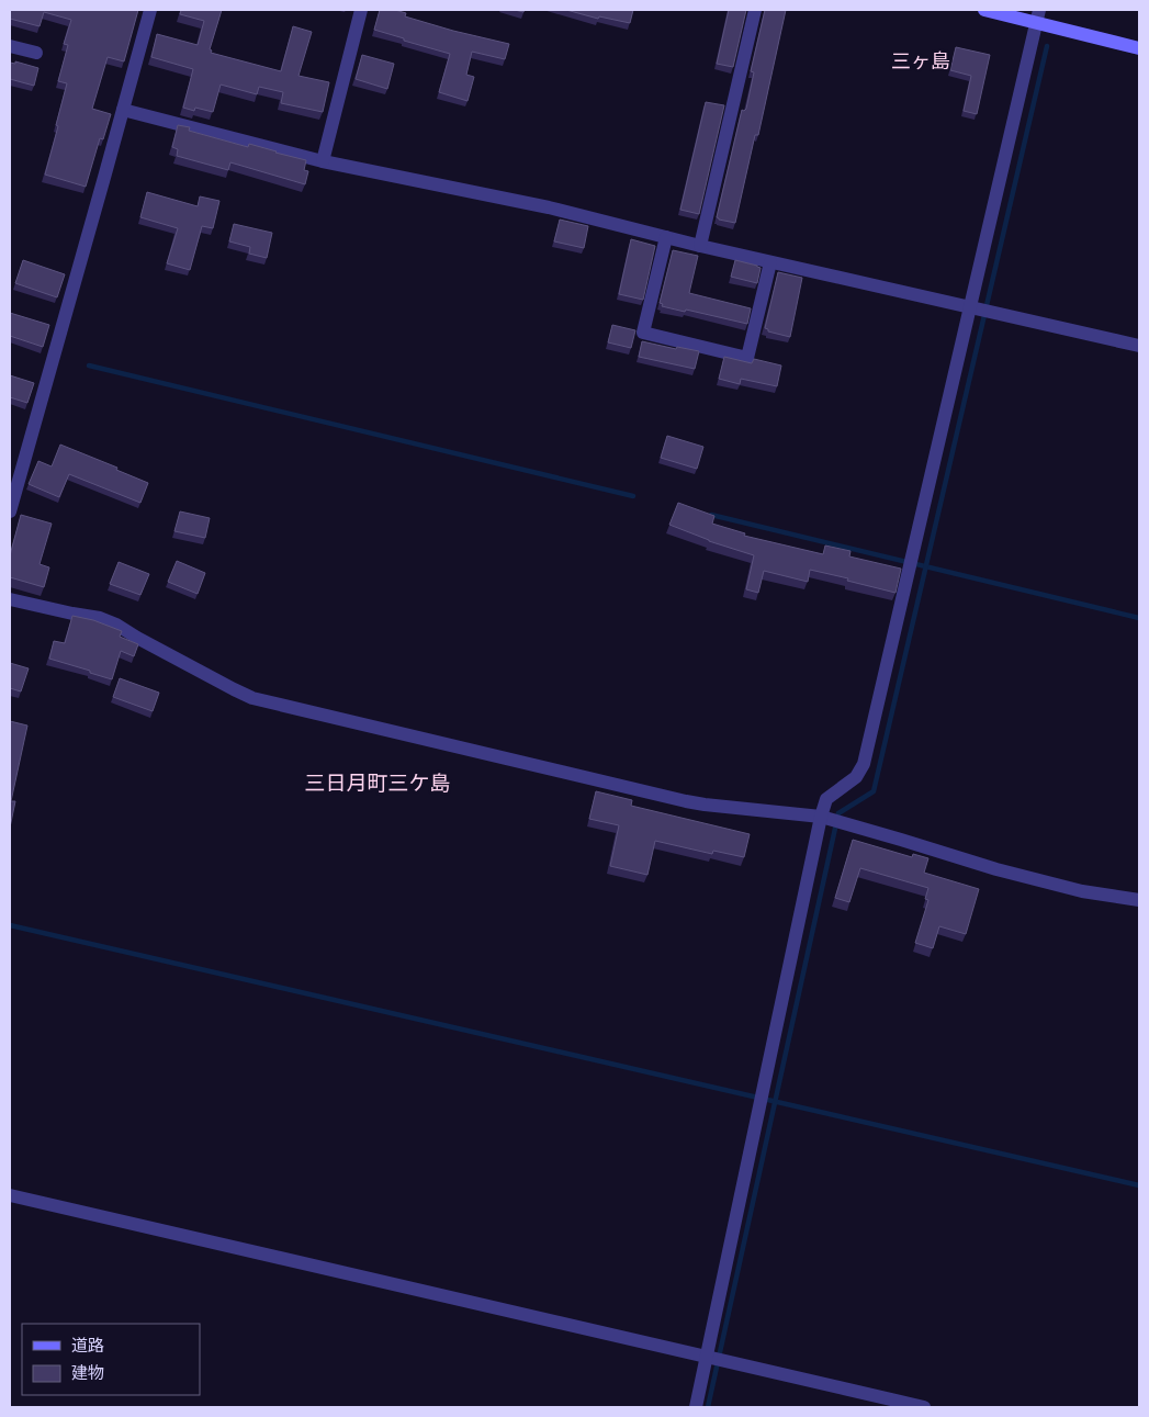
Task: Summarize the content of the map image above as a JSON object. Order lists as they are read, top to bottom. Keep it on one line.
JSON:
{"districts":["三ヶ島","三日月町三ケ島"],"legend":["道路","建物"]}
